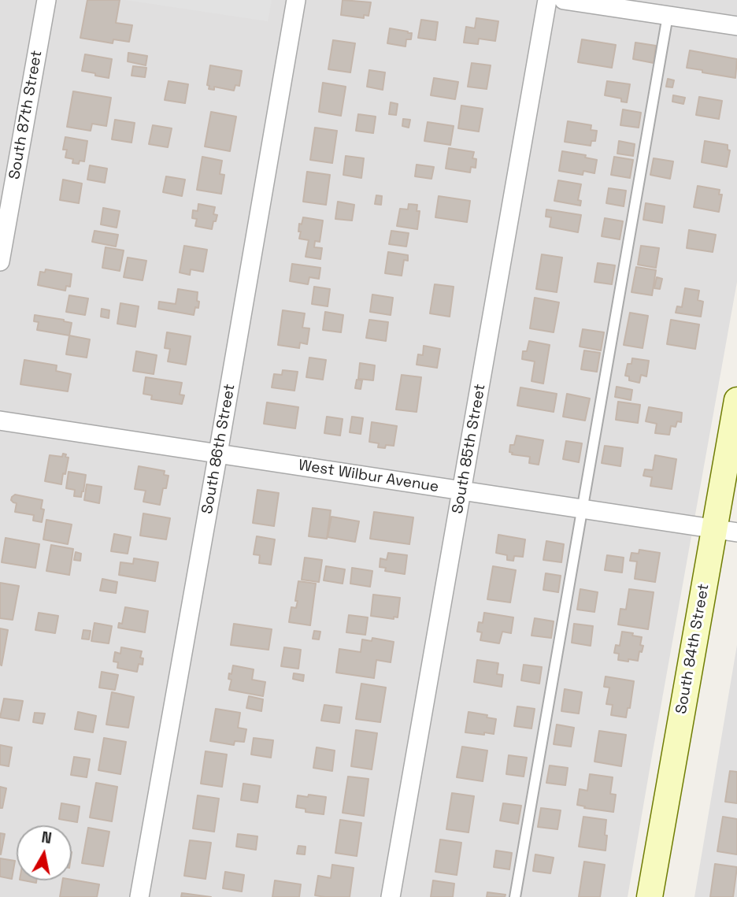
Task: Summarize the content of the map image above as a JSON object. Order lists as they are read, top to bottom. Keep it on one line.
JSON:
{"streets":{"street":["South 87th Street","South 86th Street","South 85th Street","West Wilbur Avenue","South 84th Street"]},"crossings":[["South 86th Street","West Wilbur Avenue"],["South 85th Street","West Wilbur Avenue"],["West Wilbur Avenue","South 84th Street"]],"north":"top"}
